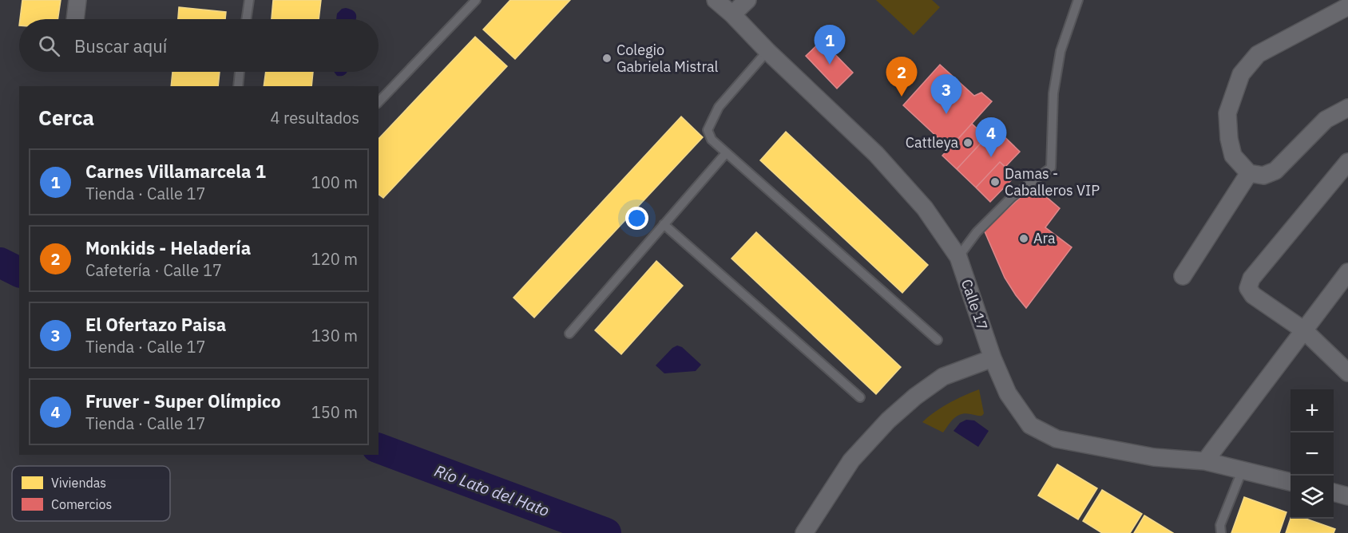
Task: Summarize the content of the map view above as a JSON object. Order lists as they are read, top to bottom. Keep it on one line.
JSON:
{"streets":{"street":["Calle 17"]},"water":["Río Lato del Hato"],"places":["Colegio Gabriela Mistral","Cattleya","Damas - Caballeros VIP","Ara"],"legend":["Viviendas","Comercios"],"page":{"search":"Buscar aquí","pins":["1","2","3","4"],"heading":["Cerca","4 resultados"],"list":[{"mark":"1","name":"Carnes Villamarcela 1","note":"Tienda · Calle 17","value":"100 m"},{"mark":"2","name":"Monkids - Heladería","note":"Cafetería · Calle 17","value":"120 m"},{"mark":"3","name":"El Ofertazo Paisa","note":"Tienda · Calle 17","value":"130 m"},{"mark":"4","name":"Fruver - Super Olímpico","note":"Tienda · Calle 17","value":"150 m"}],"map_buttons":["+","−"]}}
